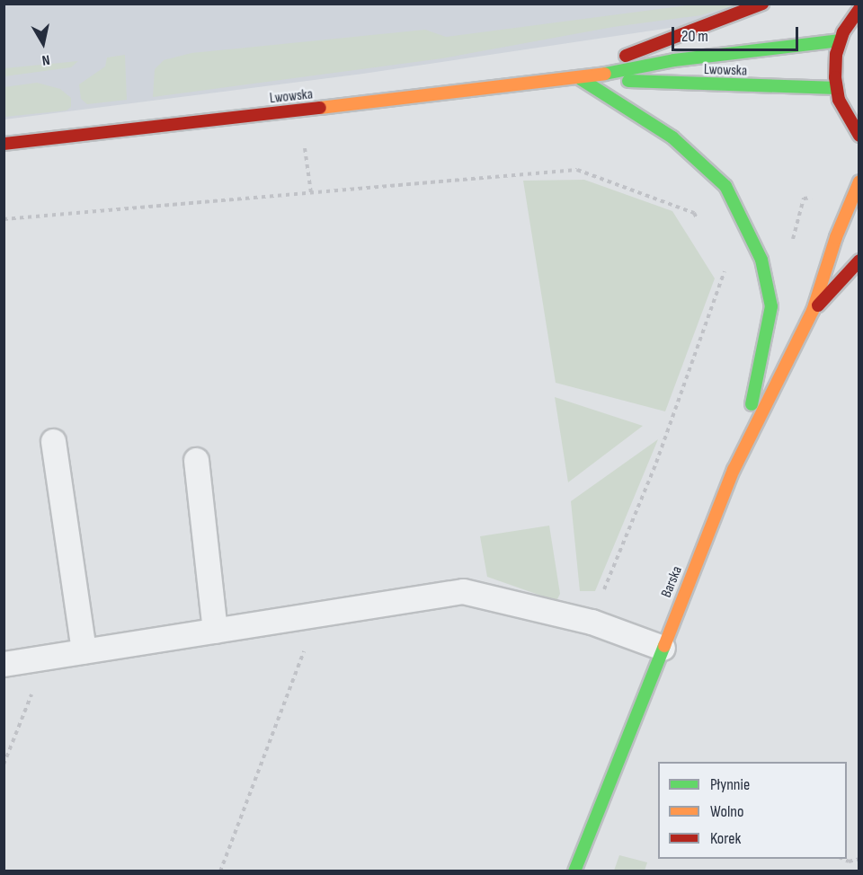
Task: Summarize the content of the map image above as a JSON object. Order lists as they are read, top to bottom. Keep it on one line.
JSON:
{"streets":{"street":["Lwowska","Barska"]},"legend":["Płynnie","Wolno","Korek"],"scale_bar":"20 m","north":"bottom"}
